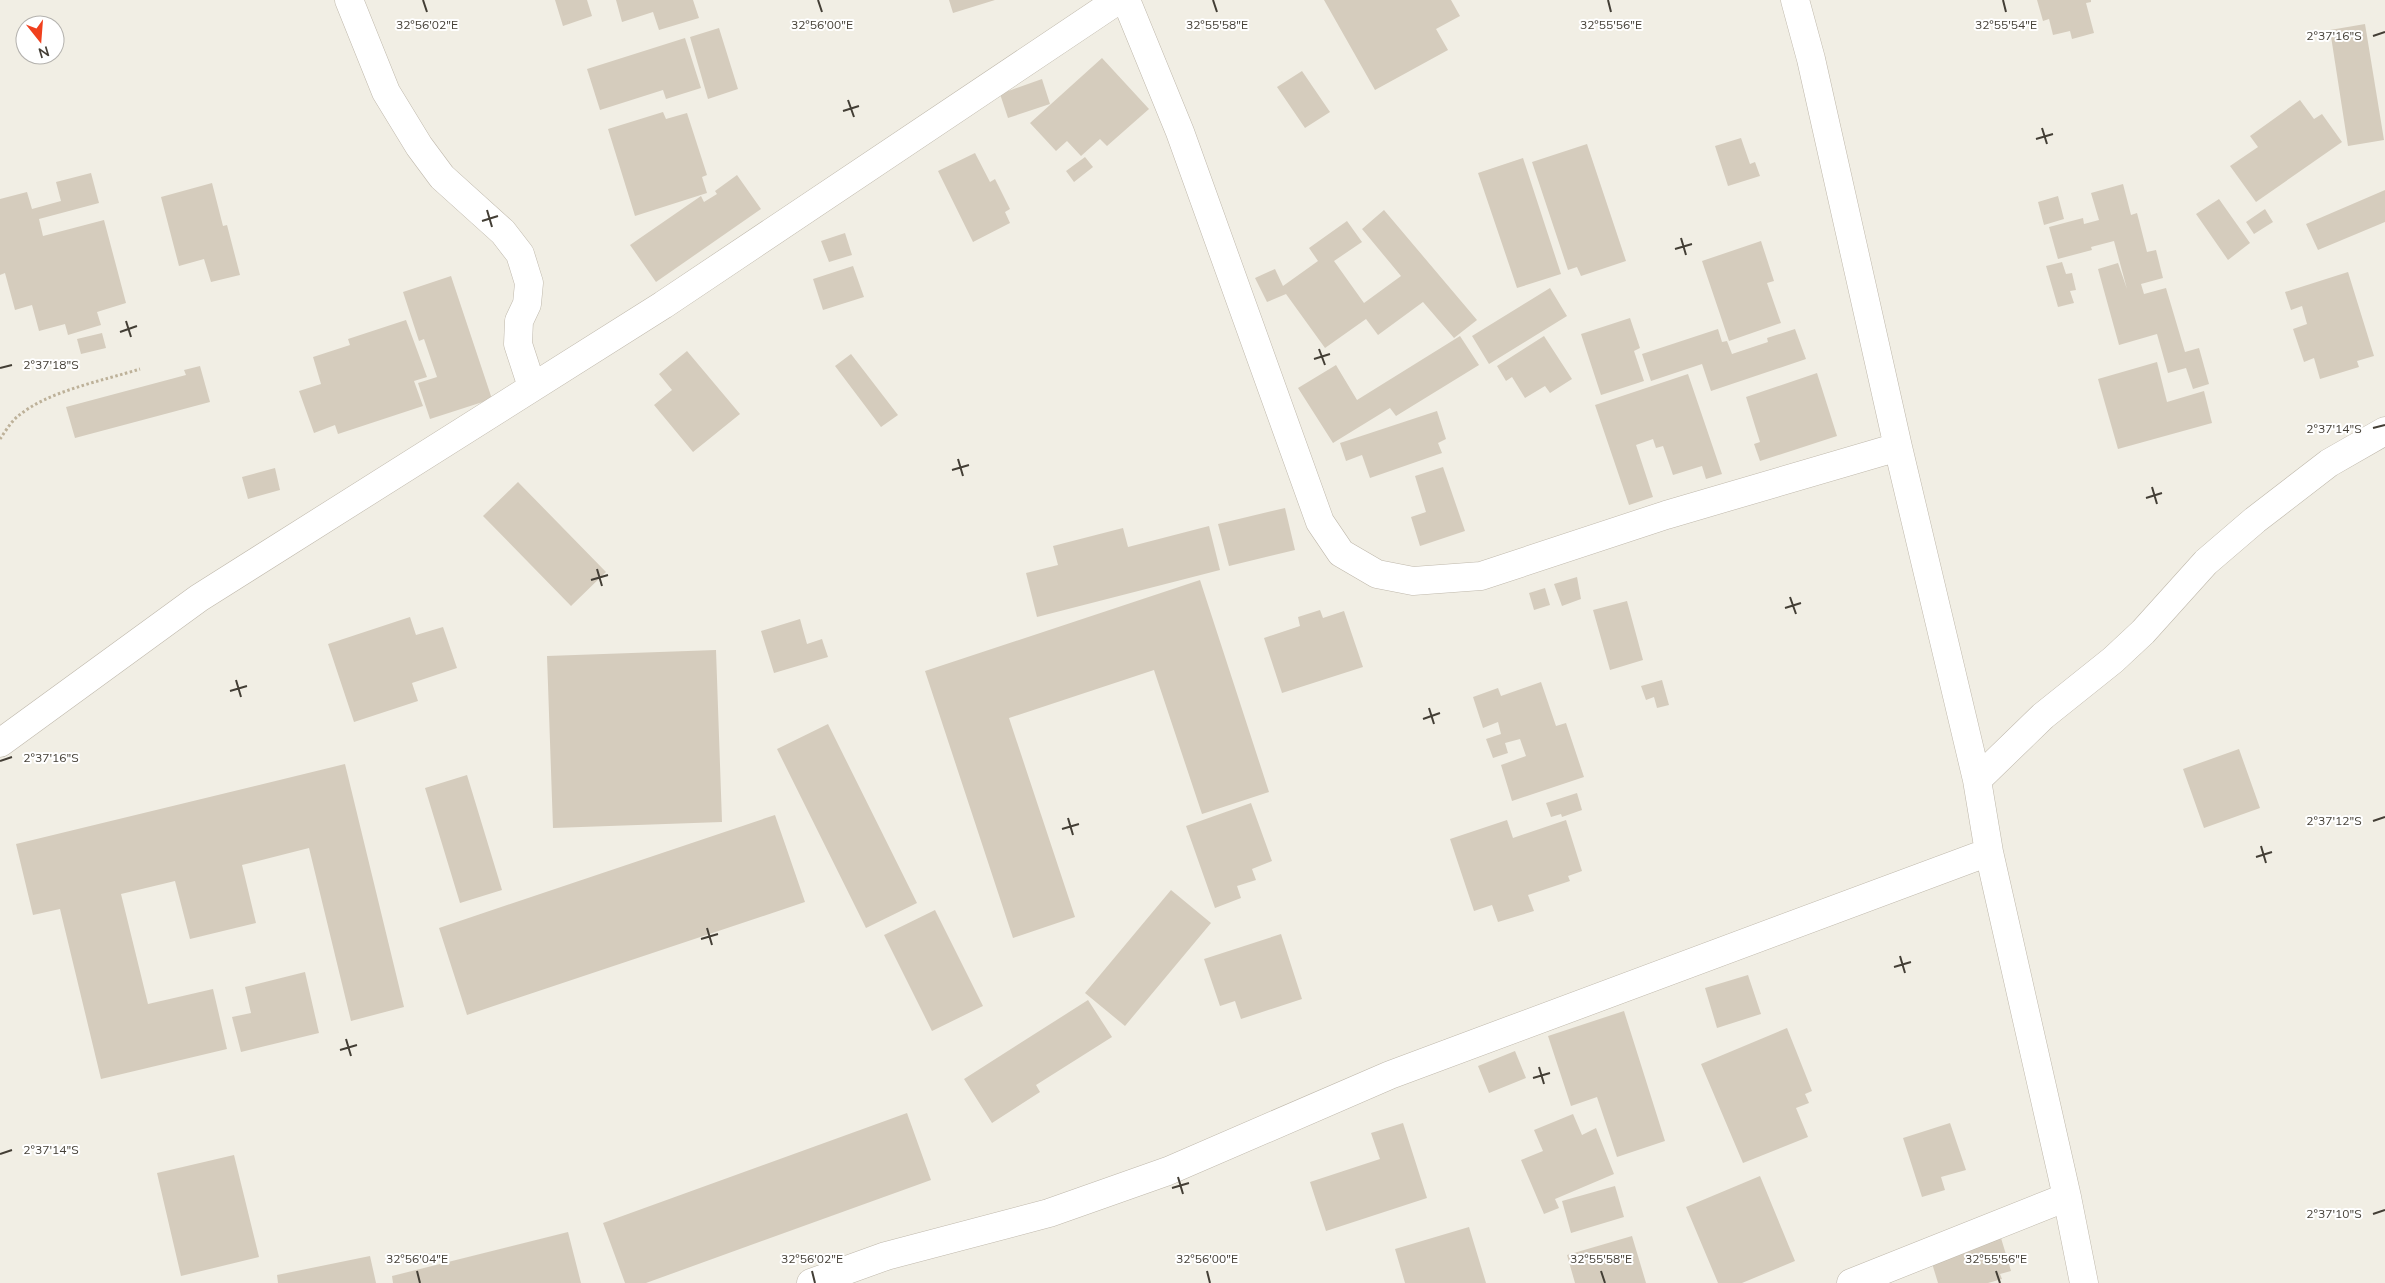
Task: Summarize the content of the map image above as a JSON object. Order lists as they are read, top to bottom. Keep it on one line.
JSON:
{"north":"bottom","coordinates":["32°56'02\"E","32°56'00\"E","32°55'58\"E","32°55'56\"E","32°55'54\"E","2°37'16\"S","2°37'18\"S","2°37'14\"S","2°37'12\"S","2°37'10\"S","32°56'04\"E"]}
